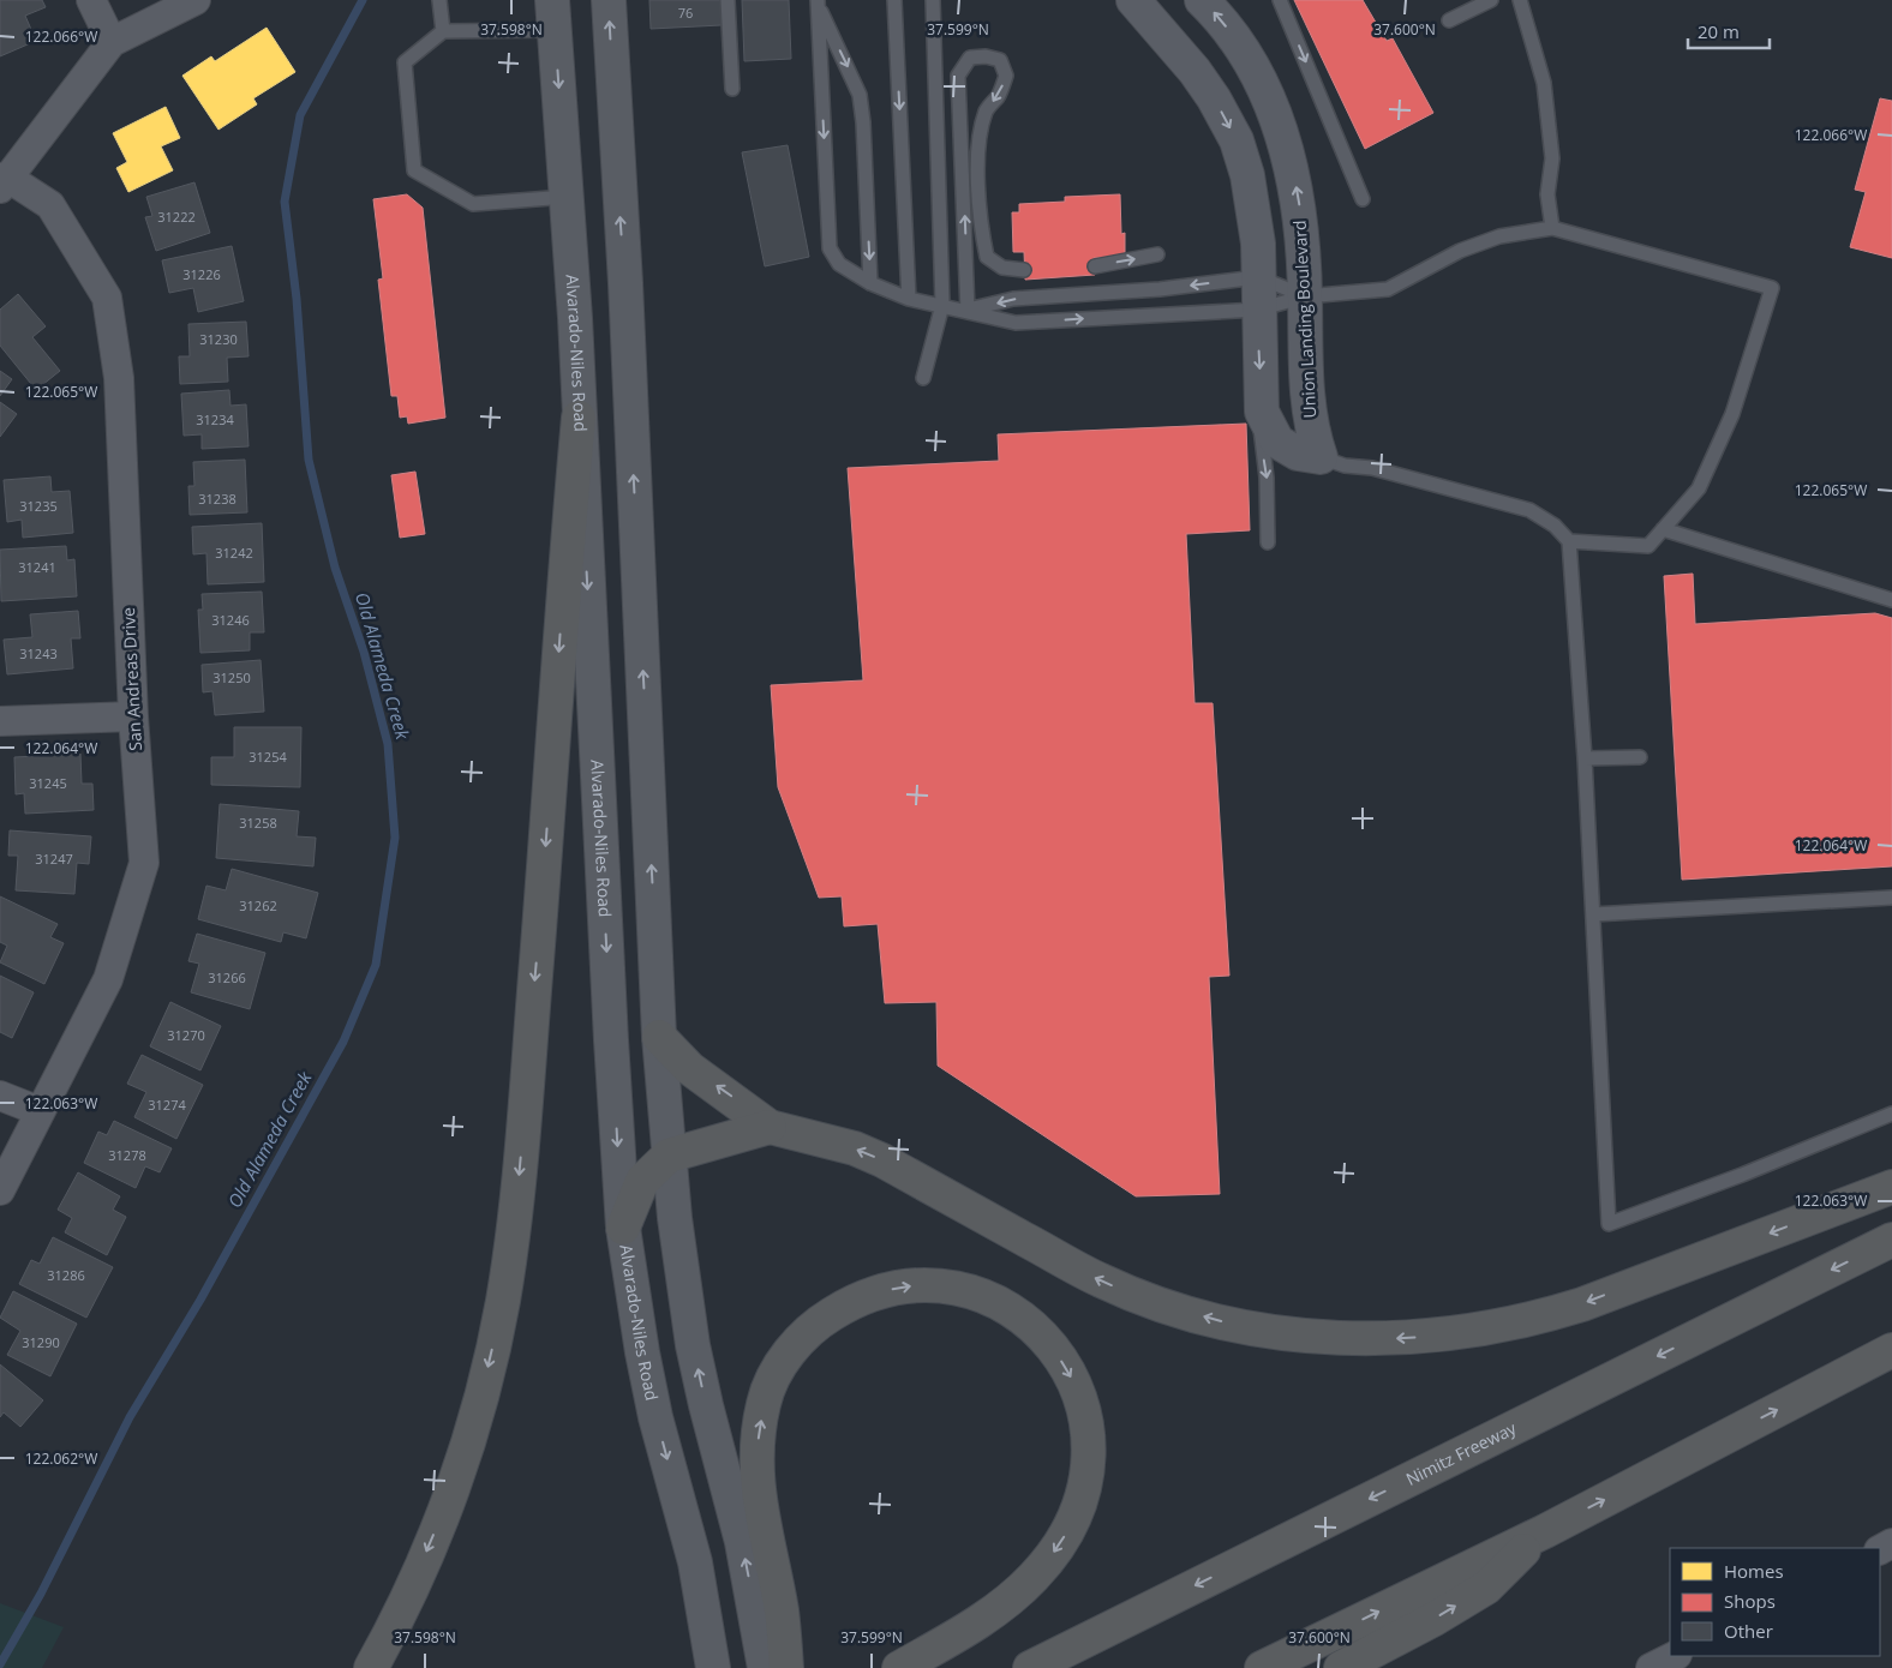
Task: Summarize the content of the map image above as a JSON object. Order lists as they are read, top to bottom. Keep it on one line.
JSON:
{"streets":{"highway":["Nimitz Freeway"],"main road":["Alvarado-Niles Road"],"street":["Union Landing Boulevard","San Andreas Drive"]},"water":["Old Alameda Creek"],"house_numbers":["76","31222","31226","31230","31234","31238","31235","31242","31241","31246","31243","31250","31254","31245","31258","31247","31262","31266","31270","31274","31278","31286","31290"],"legend":["Homes","Shops","Other"],"scale_bar":"20 m","coordinates":["37.598°N","37.599°N","37.600°N","122.066°W","122.065°W","122.064°W","122.063°W","122.062°W"]}
